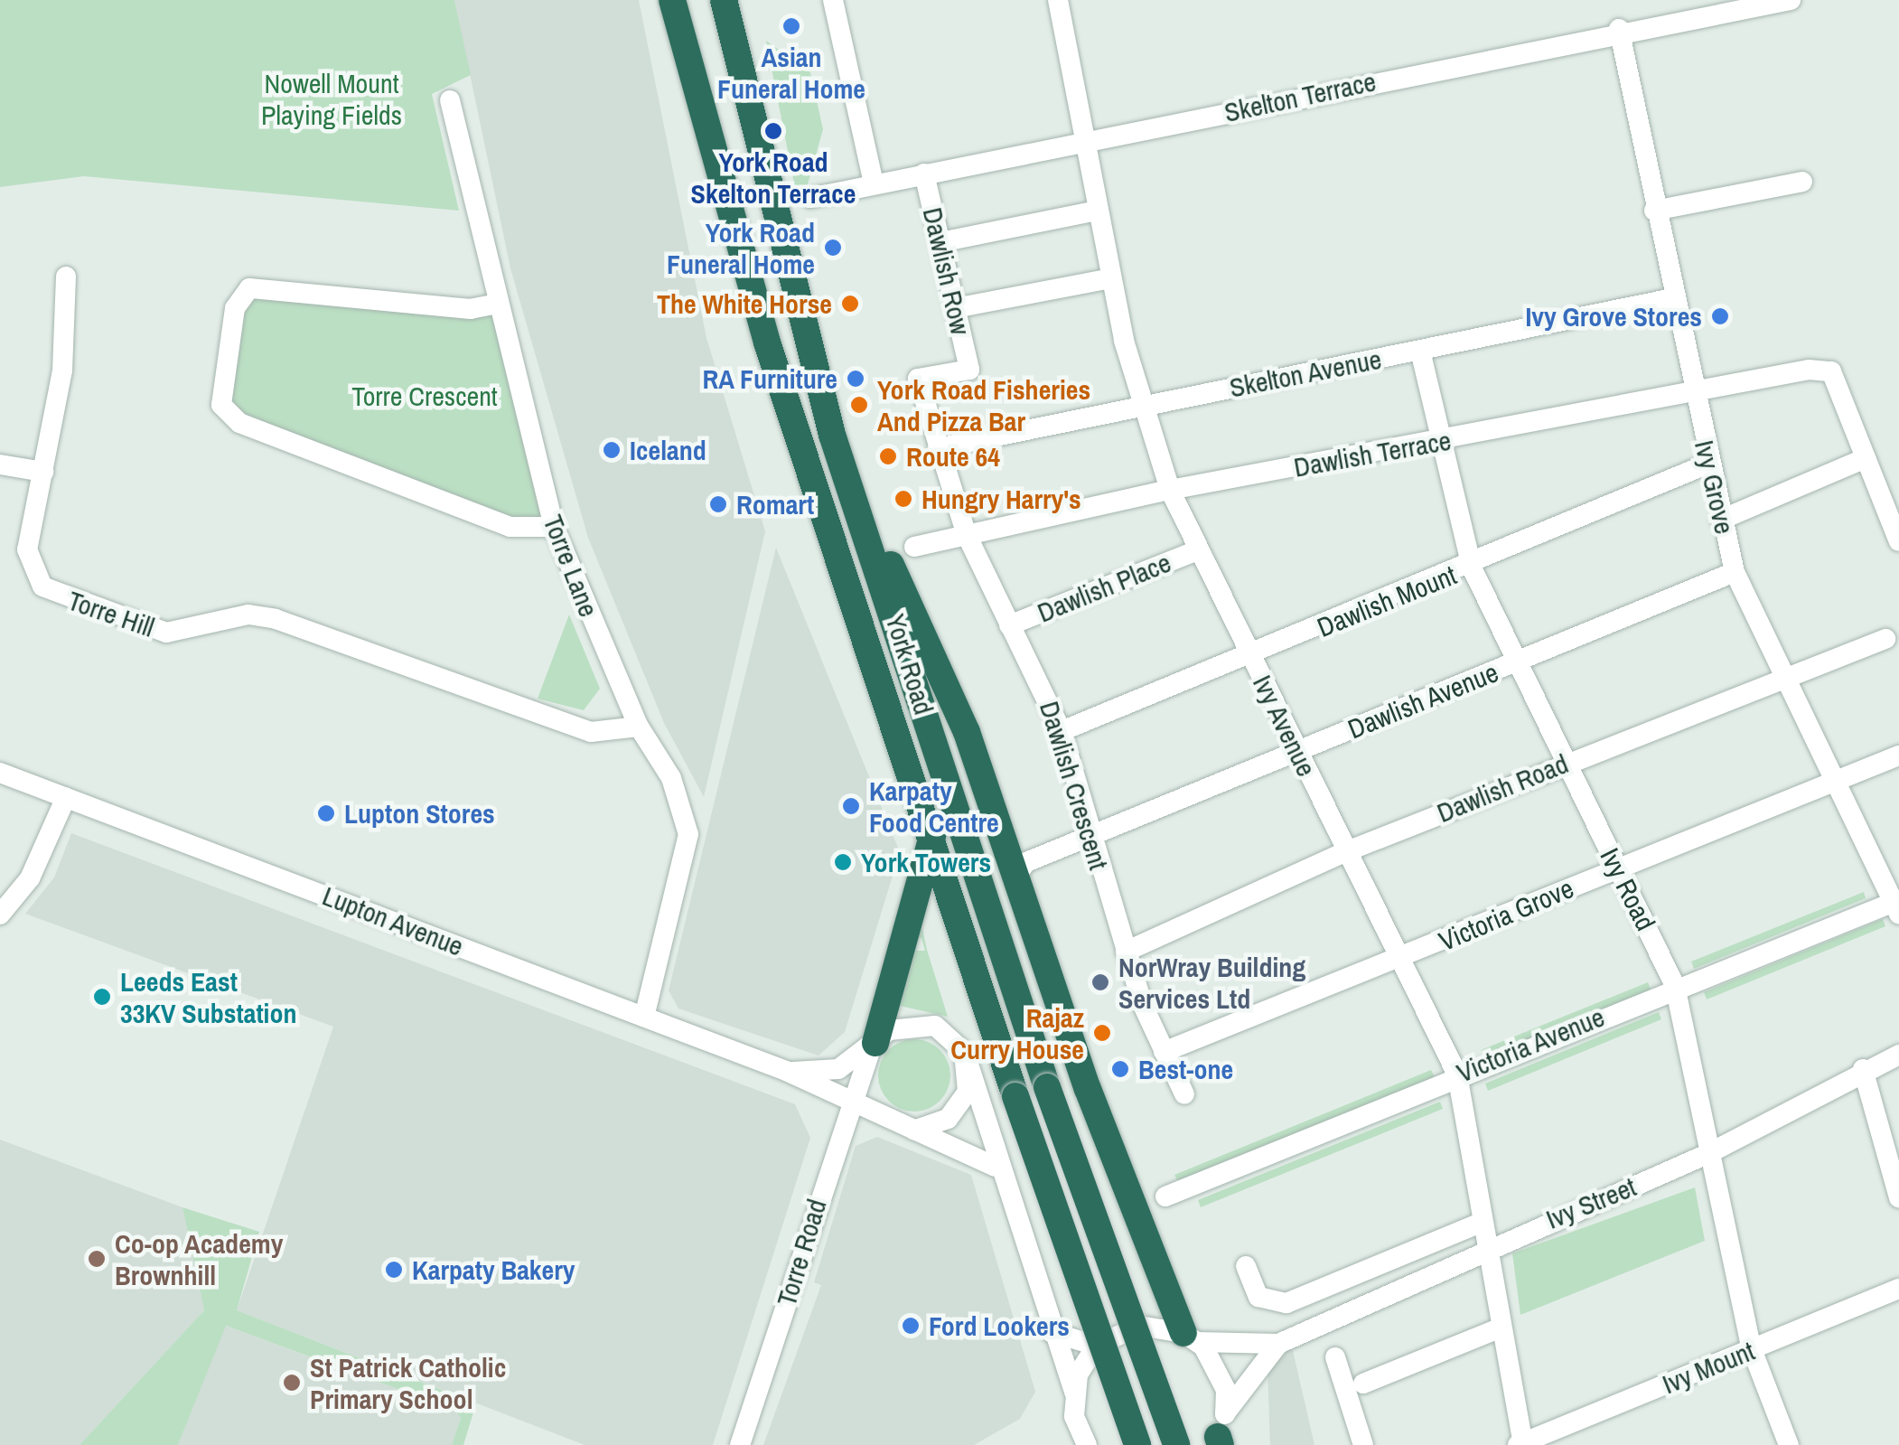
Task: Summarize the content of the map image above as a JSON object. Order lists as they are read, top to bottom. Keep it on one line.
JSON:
{"streets":{"highway":["York Road"],"street":["Skelton Terrace","Dawlish Row","Skelton Avenue","Dawlish Terrace","Ivy Grove","Torre Lane","Dawlish Place","Dawlish Mount","Torre Hill","Dawlish Avenue","Ivy Avenue","Dawlish Crescent","Dawlish Road","Ivy Road","Victoria Grove","Lupton Avenue","Victoria Avenue","Ivy Street","Torre Road","Ivy Mount"]},"crossings":[["Skelton Terrace","Dawlish Row"],["Skelton Terrace","Ivy Grove"],["Skelton Terrace","Ivy Avenue"],["Dawlish Row","Dawlish Crescent"],["Skelton Avenue","Ivy Grove"],["Skelton Avenue","Ivy Avenue"],["Skelton Avenue","Dawlish Crescent"],["Skelton Avenue","Ivy Road"],["Dawlish Terrace","Ivy Grove"],["Dawlish Terrace","Ivy Avenue"],["Dawlish Terrace","Dawlish Crescent"],["Dawlish Terrace","Ivy Road"],["Ivy Grove","Dawlish Mount"],["Ivy Grove","Dawlish Avenue"],["Ivy Grove","Dawlish Road"],["Ivy Grove","Victoria Grove"],["Ivy Grove","Victoria Avenue"],["Torre Lane","Torre Hill"],["Torre Lane","Lupton Avenue"],["Dawlish Place","Ivy Avenue"],["Dawlish Place","Dawlish Crescent"],["Dawlish Mount","Ivy Avenue"],["Dawlish Mount","Dawlish Crescent"],["Dawlish Mount","Ivy Road"],["Dawlish Avenue","Ivy Avenue"],["Dawlish Avenue","Dawlish Crescent"],["Dawlish Avenue","Ivy Road"],["Ivy Avenue","Dawlish Road"],["Ivy Avenue","Victoria Grove"],["Ivy Avenue","Victoria Avenue"],["Ivy Avenue","Ivy Street"],["Ivy Avenue","Ivy Mount"],["Dawlish Crescent","Dawlish Road"],["Dawlish Crescent","Victoria Grove"],["Dawlish Road","Ivy Road"],["Ivy Road","Victoria Grove"],["Ivy Road","Victoria Avenue"],["Ivy Road","Ivy Street"],["Ivy Road","Ivy Mount"],["Lupton Avenue","Torre Road"]],"parks":["Nowell Mount Playing Fields","Torre Crescent"],"places":["Asian Funeral Home","York Road Skelton Terrace","York Road Funeral Home","The White Horse","Ivy Grove Stores","RA Furniture","York Road Fisheries And Pizza Bar","Iceland","Route 64","Hungry Harry's","Romart","Karpaty Food Centre","Lupton Stores","York Towers","NorWray Building Services Ltd","Leeds East 33KV Substation","Rajaz Curry House","Best-one","Co-op Academy Brownhill","Karpaty Bakery","Ford Lookers","St Patrick Catholic Primary School"]}
